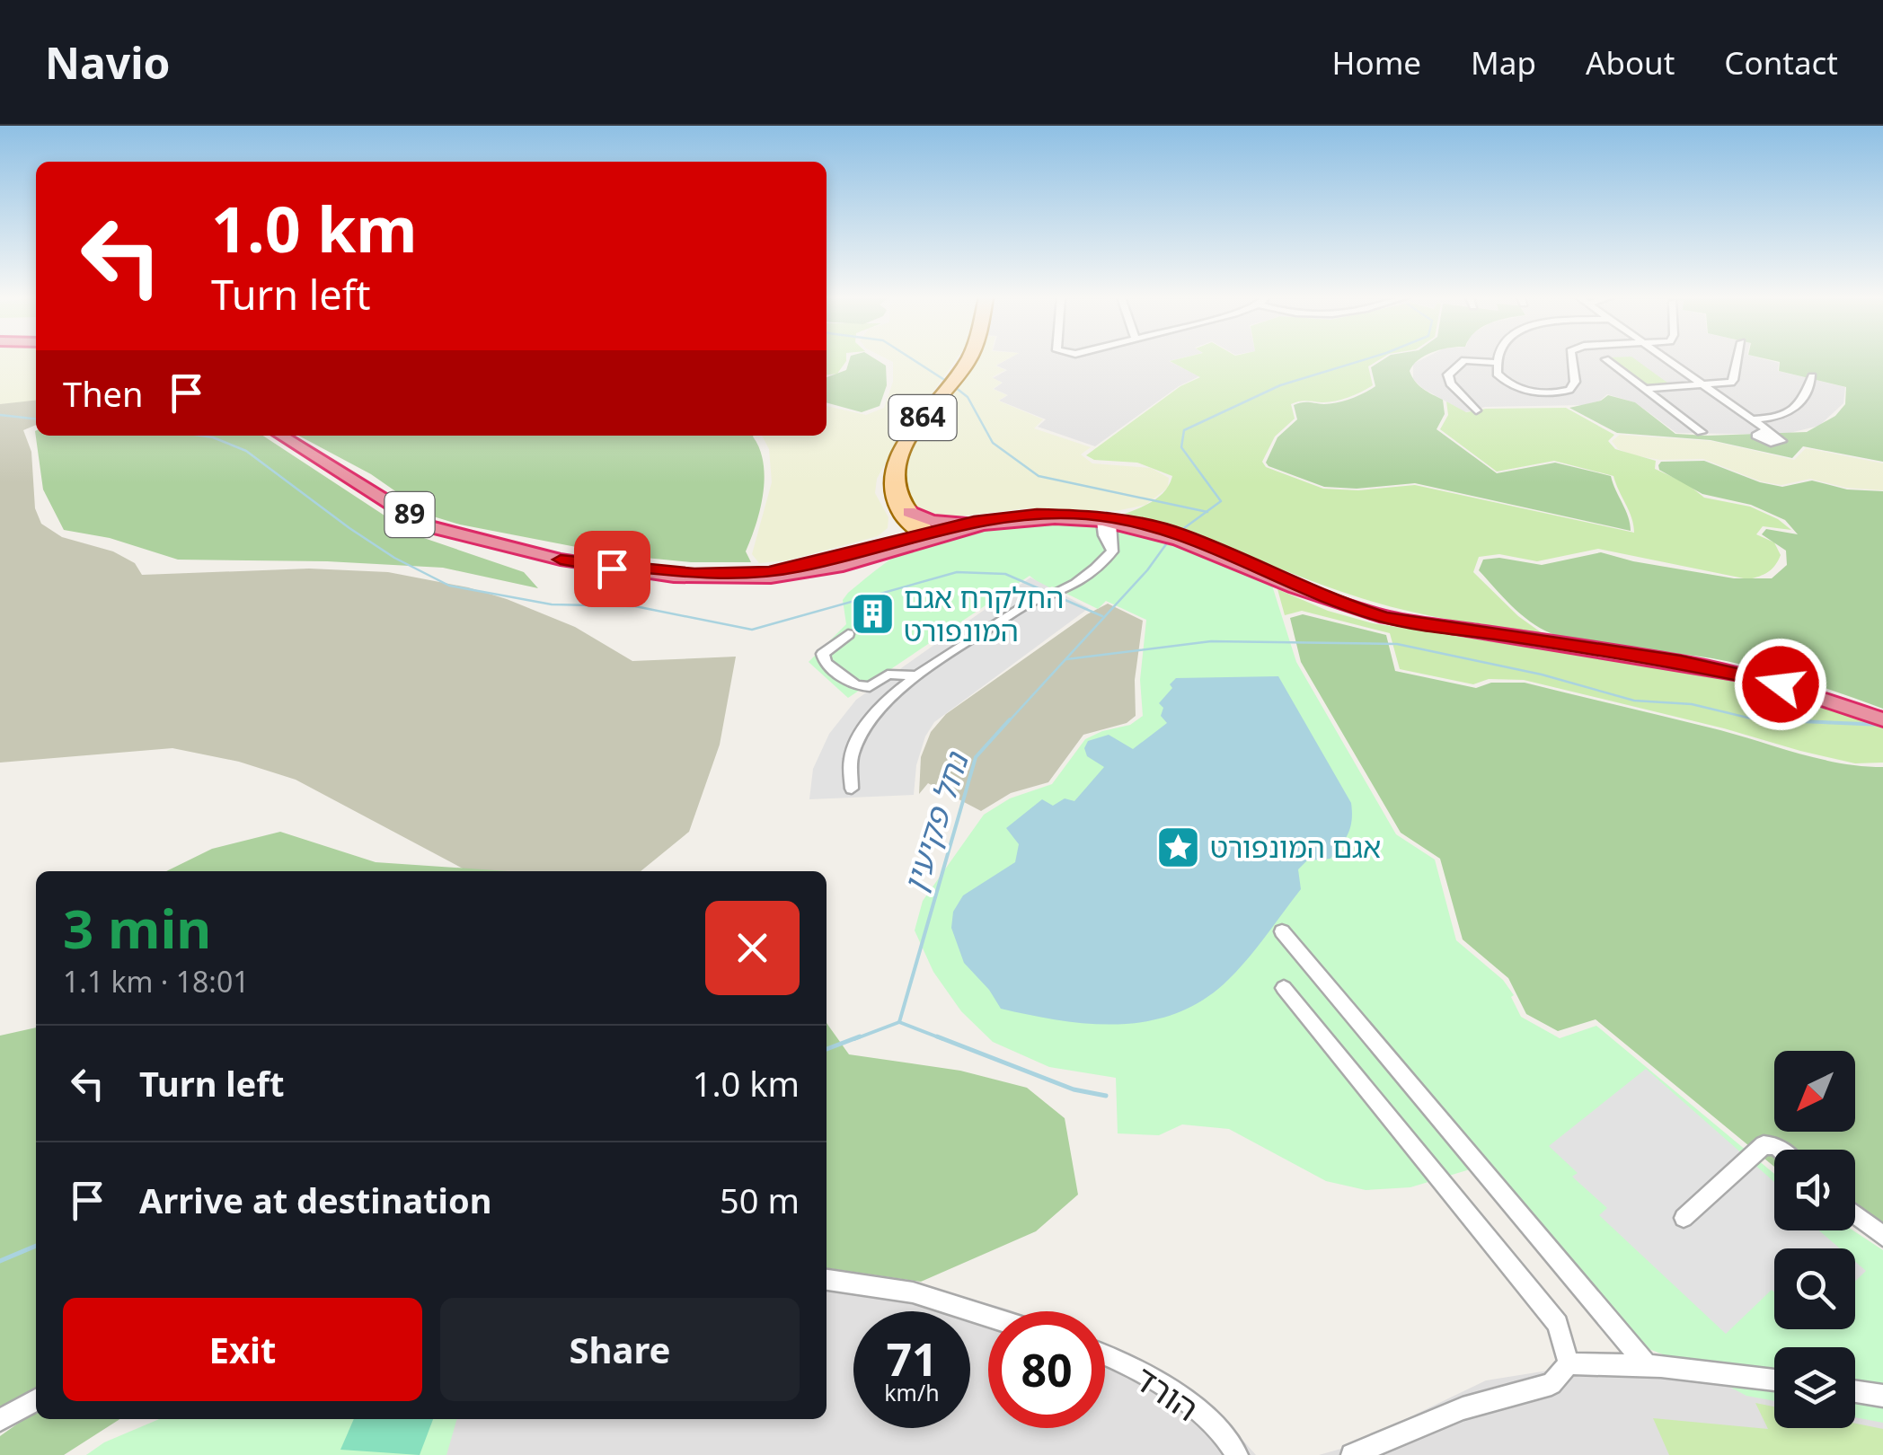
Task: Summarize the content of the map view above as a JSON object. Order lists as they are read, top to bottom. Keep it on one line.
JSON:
{"streets":{"highway":["89"],"main road":["864"],"street":["הורד"]},"water":["נחל פקיעין"],"places":{"building":["החלקרח אגם המונפורט"],"place":["אגם המונפורט"]},"north":"bottom left","page":{"header":"Navio","nav":["Home","Map","About","Contact"],"turn":["1.0 km","Turn left"],"then":"Then","heading":["3 min","1.1 km · 18:01"],"list":[{"name":"Turn left","value":"1.0 km"},{"name":"Arrive at destination","value":"50 m"}],"buttons":["Exit","Share"],"speed":"71 km/h","limit":"80"}}
